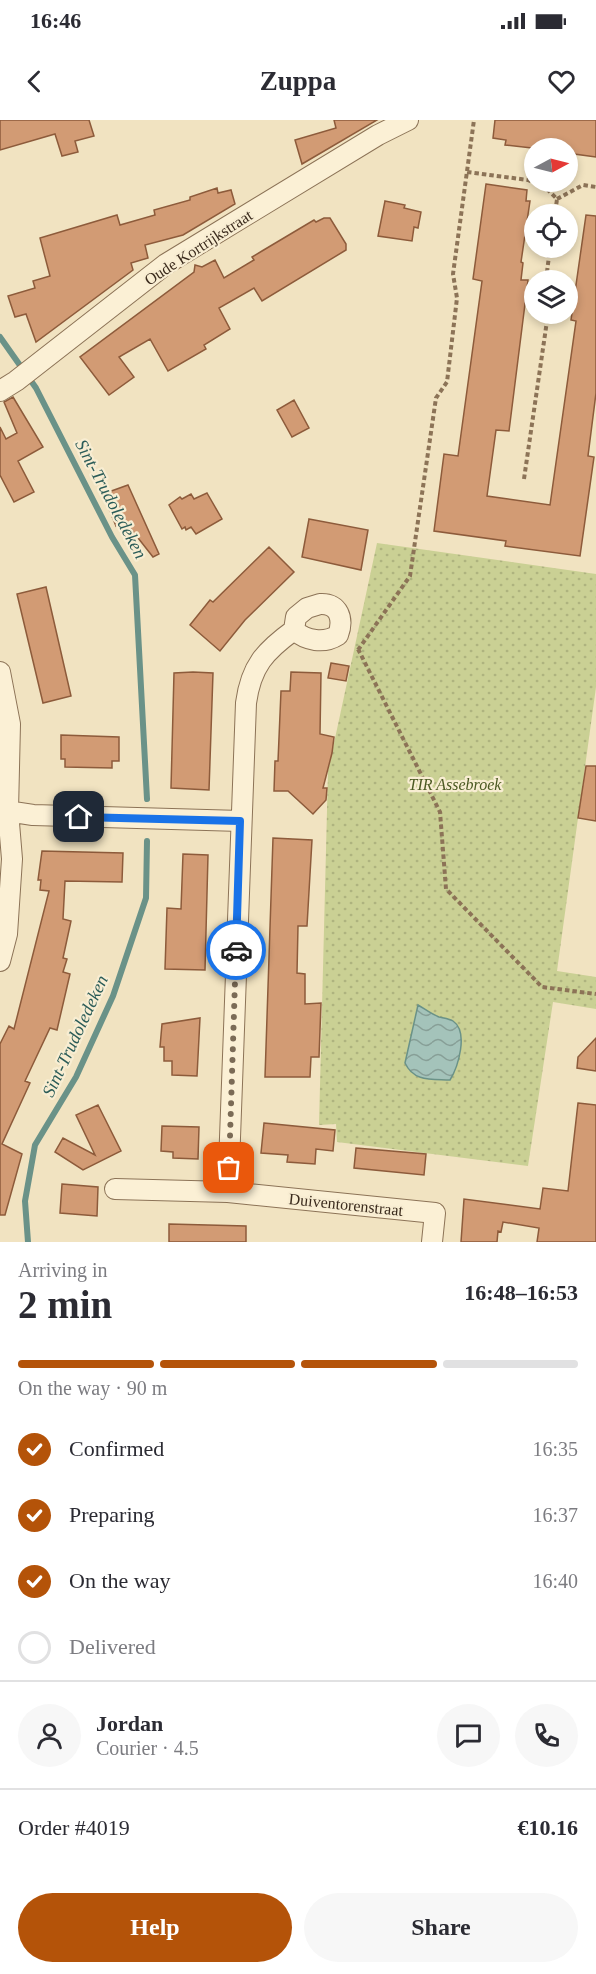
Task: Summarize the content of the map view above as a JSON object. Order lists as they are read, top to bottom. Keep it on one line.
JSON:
{"streets":{"street":["Oude Kortrijkstraat","Duiventorenstraat"]},"water":["Sint-Trudoledeken"],"parks":["TIR Assebroek"],"north":"right","page":{"status":"16:46","header":"Zuppa","heading":["2 min","Arriving in","16:48–16:53"],"panel":["Jordan","Courier · 4.5","Order #4019","€10.16"],"bar":"On the way · 90 m","list":[["Confirmed","16:35"],["Preparing","16:37"],["On the way","16:40"],"Delivered"],"buttons":["Help","Share"]}}
